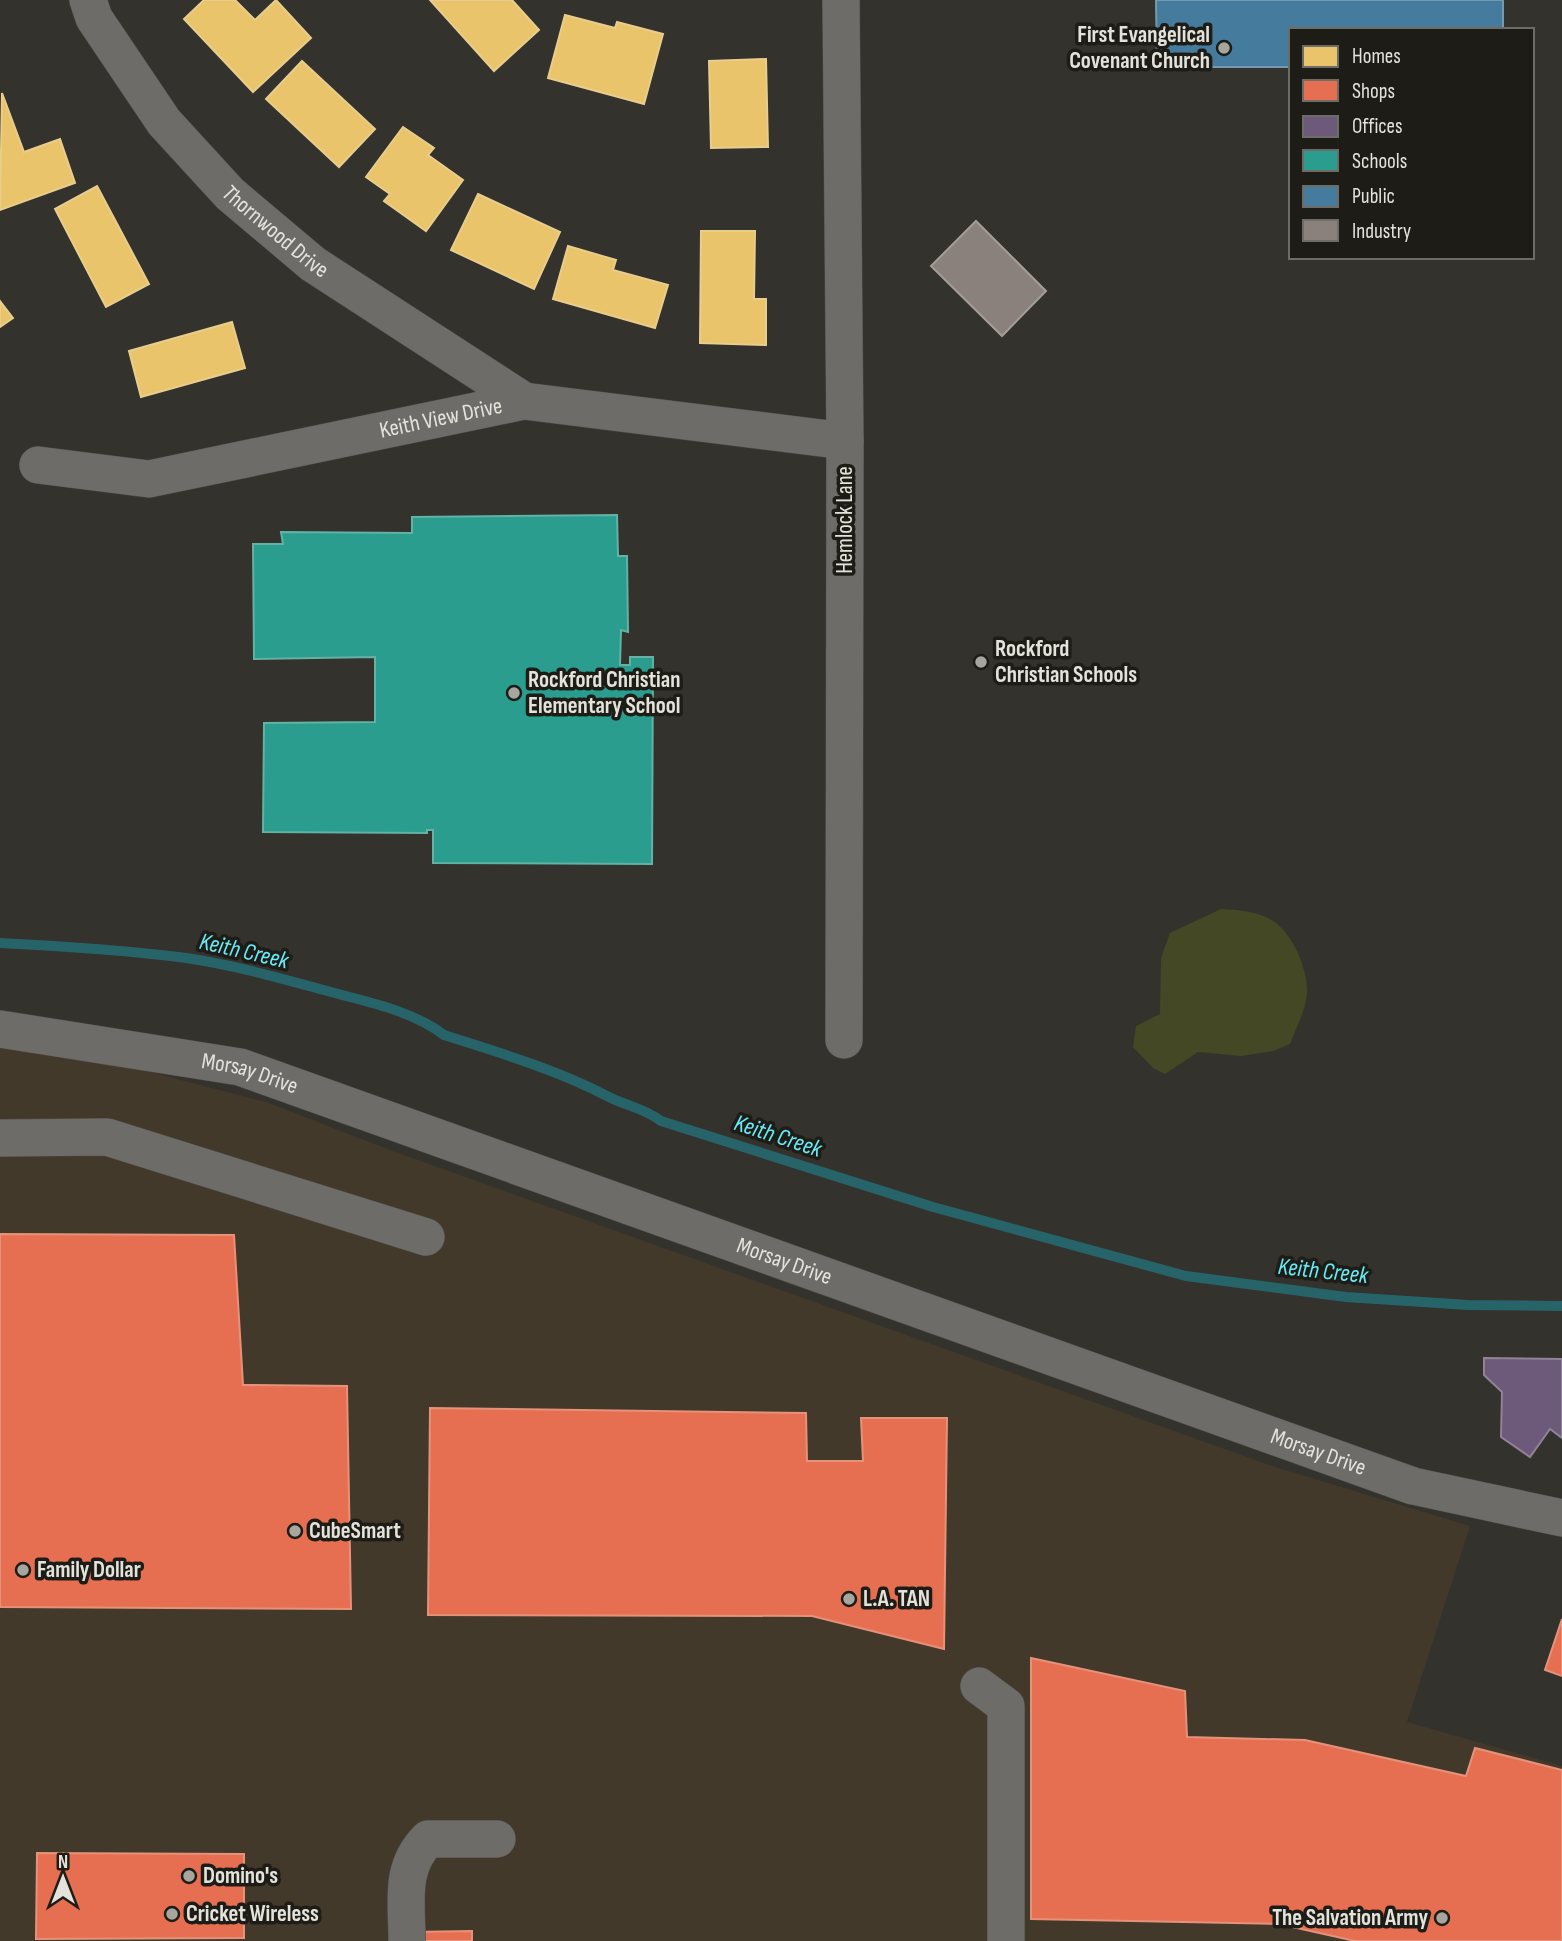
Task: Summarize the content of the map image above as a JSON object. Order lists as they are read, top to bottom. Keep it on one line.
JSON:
{"streets":{"street":["Thornwood Drive","Keith View Drive","Hemlock Lane","Morsay Drive"]},"crossings":[["Thornwood Drive","Keith View Drive"],["Keith View Drive","Hemlock Lane"]],"water":["Keith Creek"],"places":["First Evangelical Covenant Church","Rockford Christian Schools","Rockford Christian Elementary School","CubeSmart","Family Dollar","L.A. TAN","Domino's","Cricket Wireless","The Salvation Army"],"legend":["Homes","Shops","Offices","Schools","Public","Industry"],"north":"top"}
